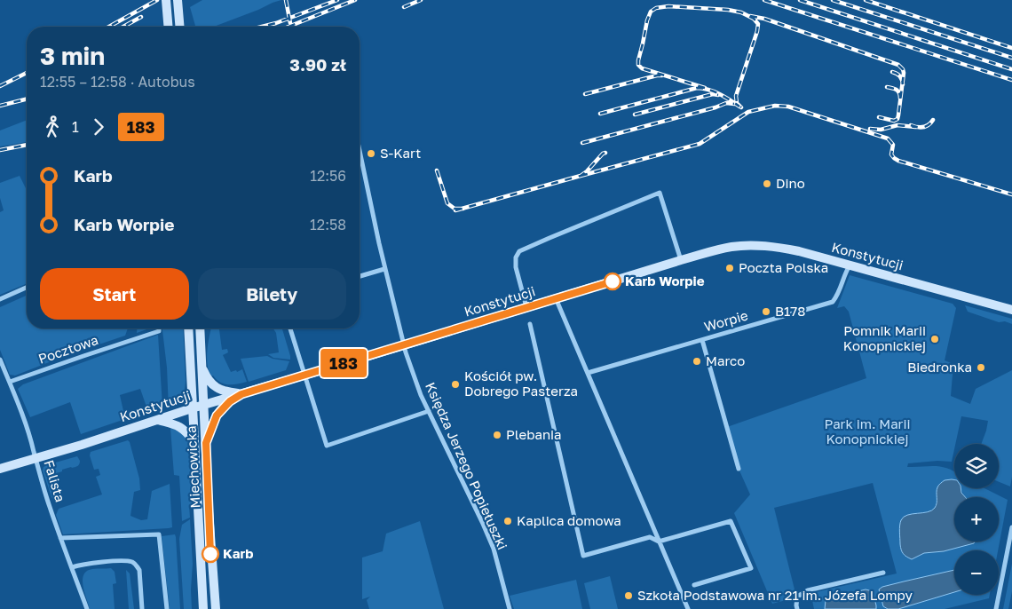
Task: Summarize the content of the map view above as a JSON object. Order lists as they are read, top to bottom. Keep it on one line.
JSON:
{"streets":{"street":["Konstytucji","Worpie","Pocztowa","Księdza Jerzego Popiełuszki","Miechowicka","Falista"]},"crossings":[["Konstytucji","Worpie"],["Konstytucji","Księdza Jerzego Popiełuszki"],["Konstytucji","Miechowicka"],["Konstytucji","Falista"],["Pocztowa","Falista"]],"parks":["Park im. Marii Konopnickiej"],"places":["S-Kart","Dino","Poczta Polska","Karb Worpie","B178","Pomnik Marii Konopnickiej","Marco","Biedronka","Kościół pw. Dobrego Pasterza","Plebania","Kaplica domowa","Karb","Szkoła Podstawowa nr 21 im. Józefa Lompy"],"lines":["bus line 183"],"page":{"on_map":"183","heading":["3 min","12:55 – 12:58 · Autobus","3.90 zł"],"legs":["1","183"],"list":[{"name":"Karb","value":"12:56"},{"name":"Karb Worpie","value":"12:58"}],"buttons":["Start","Bilety"],"map_buttons":["+","−"]}}
